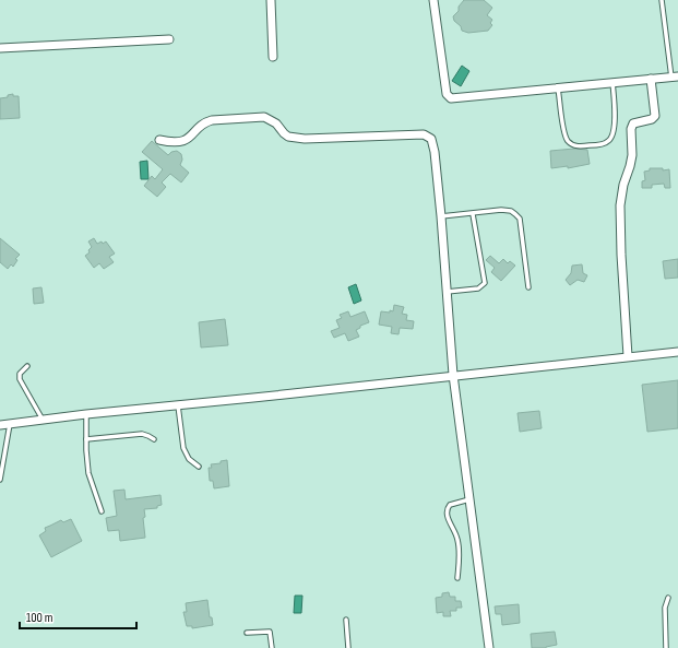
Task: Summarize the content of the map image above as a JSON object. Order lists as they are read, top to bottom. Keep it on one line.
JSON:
{"scale_bar":"100 m"}
